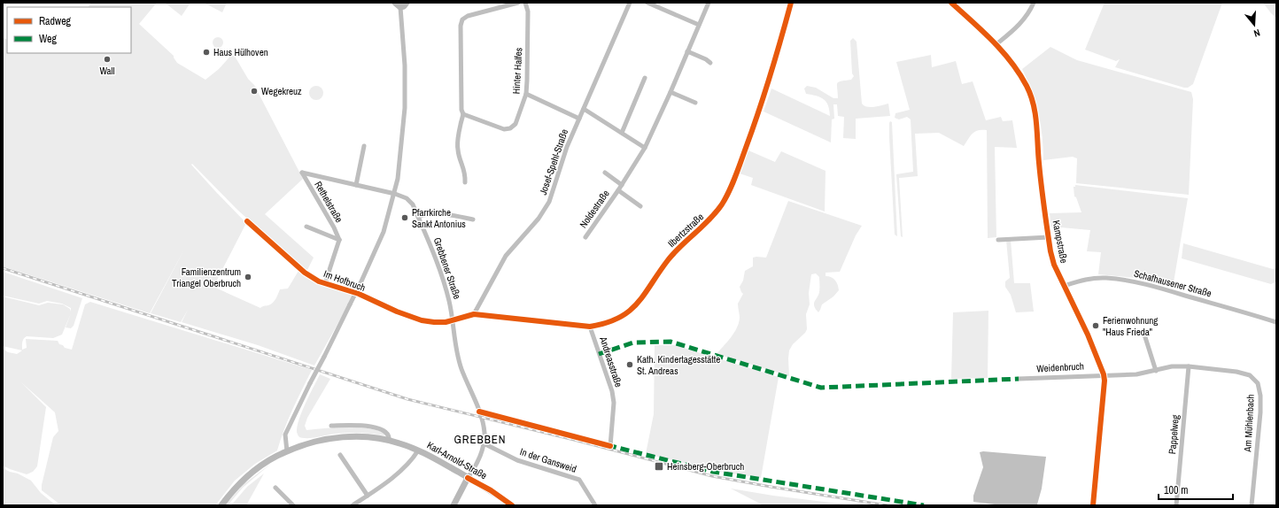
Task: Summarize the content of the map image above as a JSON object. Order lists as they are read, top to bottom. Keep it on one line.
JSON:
{"streets":{"main road":["Grebbener Straße","Karl-Arnold-Straße"],"street":["Hinter Halfes","Josef-Spehl-Straße","Rethelstraße","Noldestraße","Ilbertzstraße","Kampstraße","Im Hofbruch","Schafhausener Straße","Andreasstraße","Weidenbruch","Am Mühlenbach","Pappelweg","In der Gansweid"]},"crossings":[["Josef-Spehl-Straße","Ilbertzstraße"],["Rethelstraße","Grebbener Straße"],["Ilbertzstraße","Andreasstraße"],["Kampstraße","Schafhausener Straße"],["Kampstraße","Weidenbruch"],["Kampstraße","Am Mühlenbach"],["Grebbener Straße","Im Hofbruch"],["Grebbener Straße","Karl-Arnold-Straße"],["Grebbener Straße","In der Gansweid"],["Weidenbruch","Am Mühlenbach"],["Am Mühlenbach","Pappelweg"]],"districts":["GREBBEN"],"places":{"other":["Haus Hülhoven","Wall","Wegekreuz","Pfarrkirche Sankt Antonius","Familienzentrum Triangel Oberbruch","Ferienwohnung \"Haus Frieda\"","Kath. Kindertagesstätte St. Andreas"],"transit":["Heinsberg-Oberbruch"]},"legend":["Radweg","Weg"],"scale_bar":"100 m","north":"bottom"}
